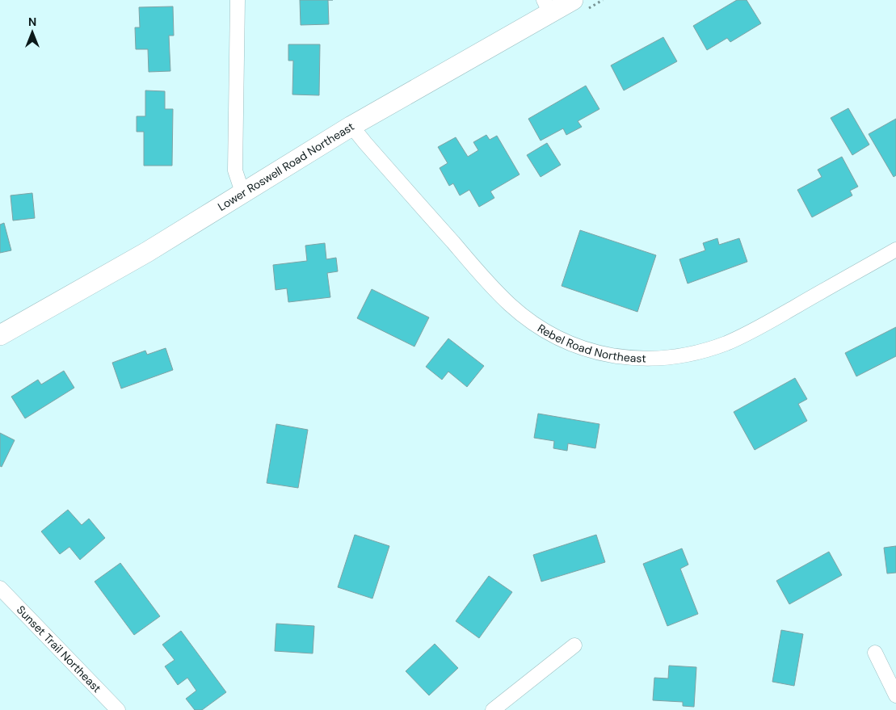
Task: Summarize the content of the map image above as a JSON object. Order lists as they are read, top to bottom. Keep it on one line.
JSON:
{"streets":{"street":["Lower Roswell Road Northeast","Rebel Road Northeast","Sunset Trail Northeast"]},"crossings":[["Lower Roswell Road Northeast","Rebel Road Northeast"]],"north":"top"}
